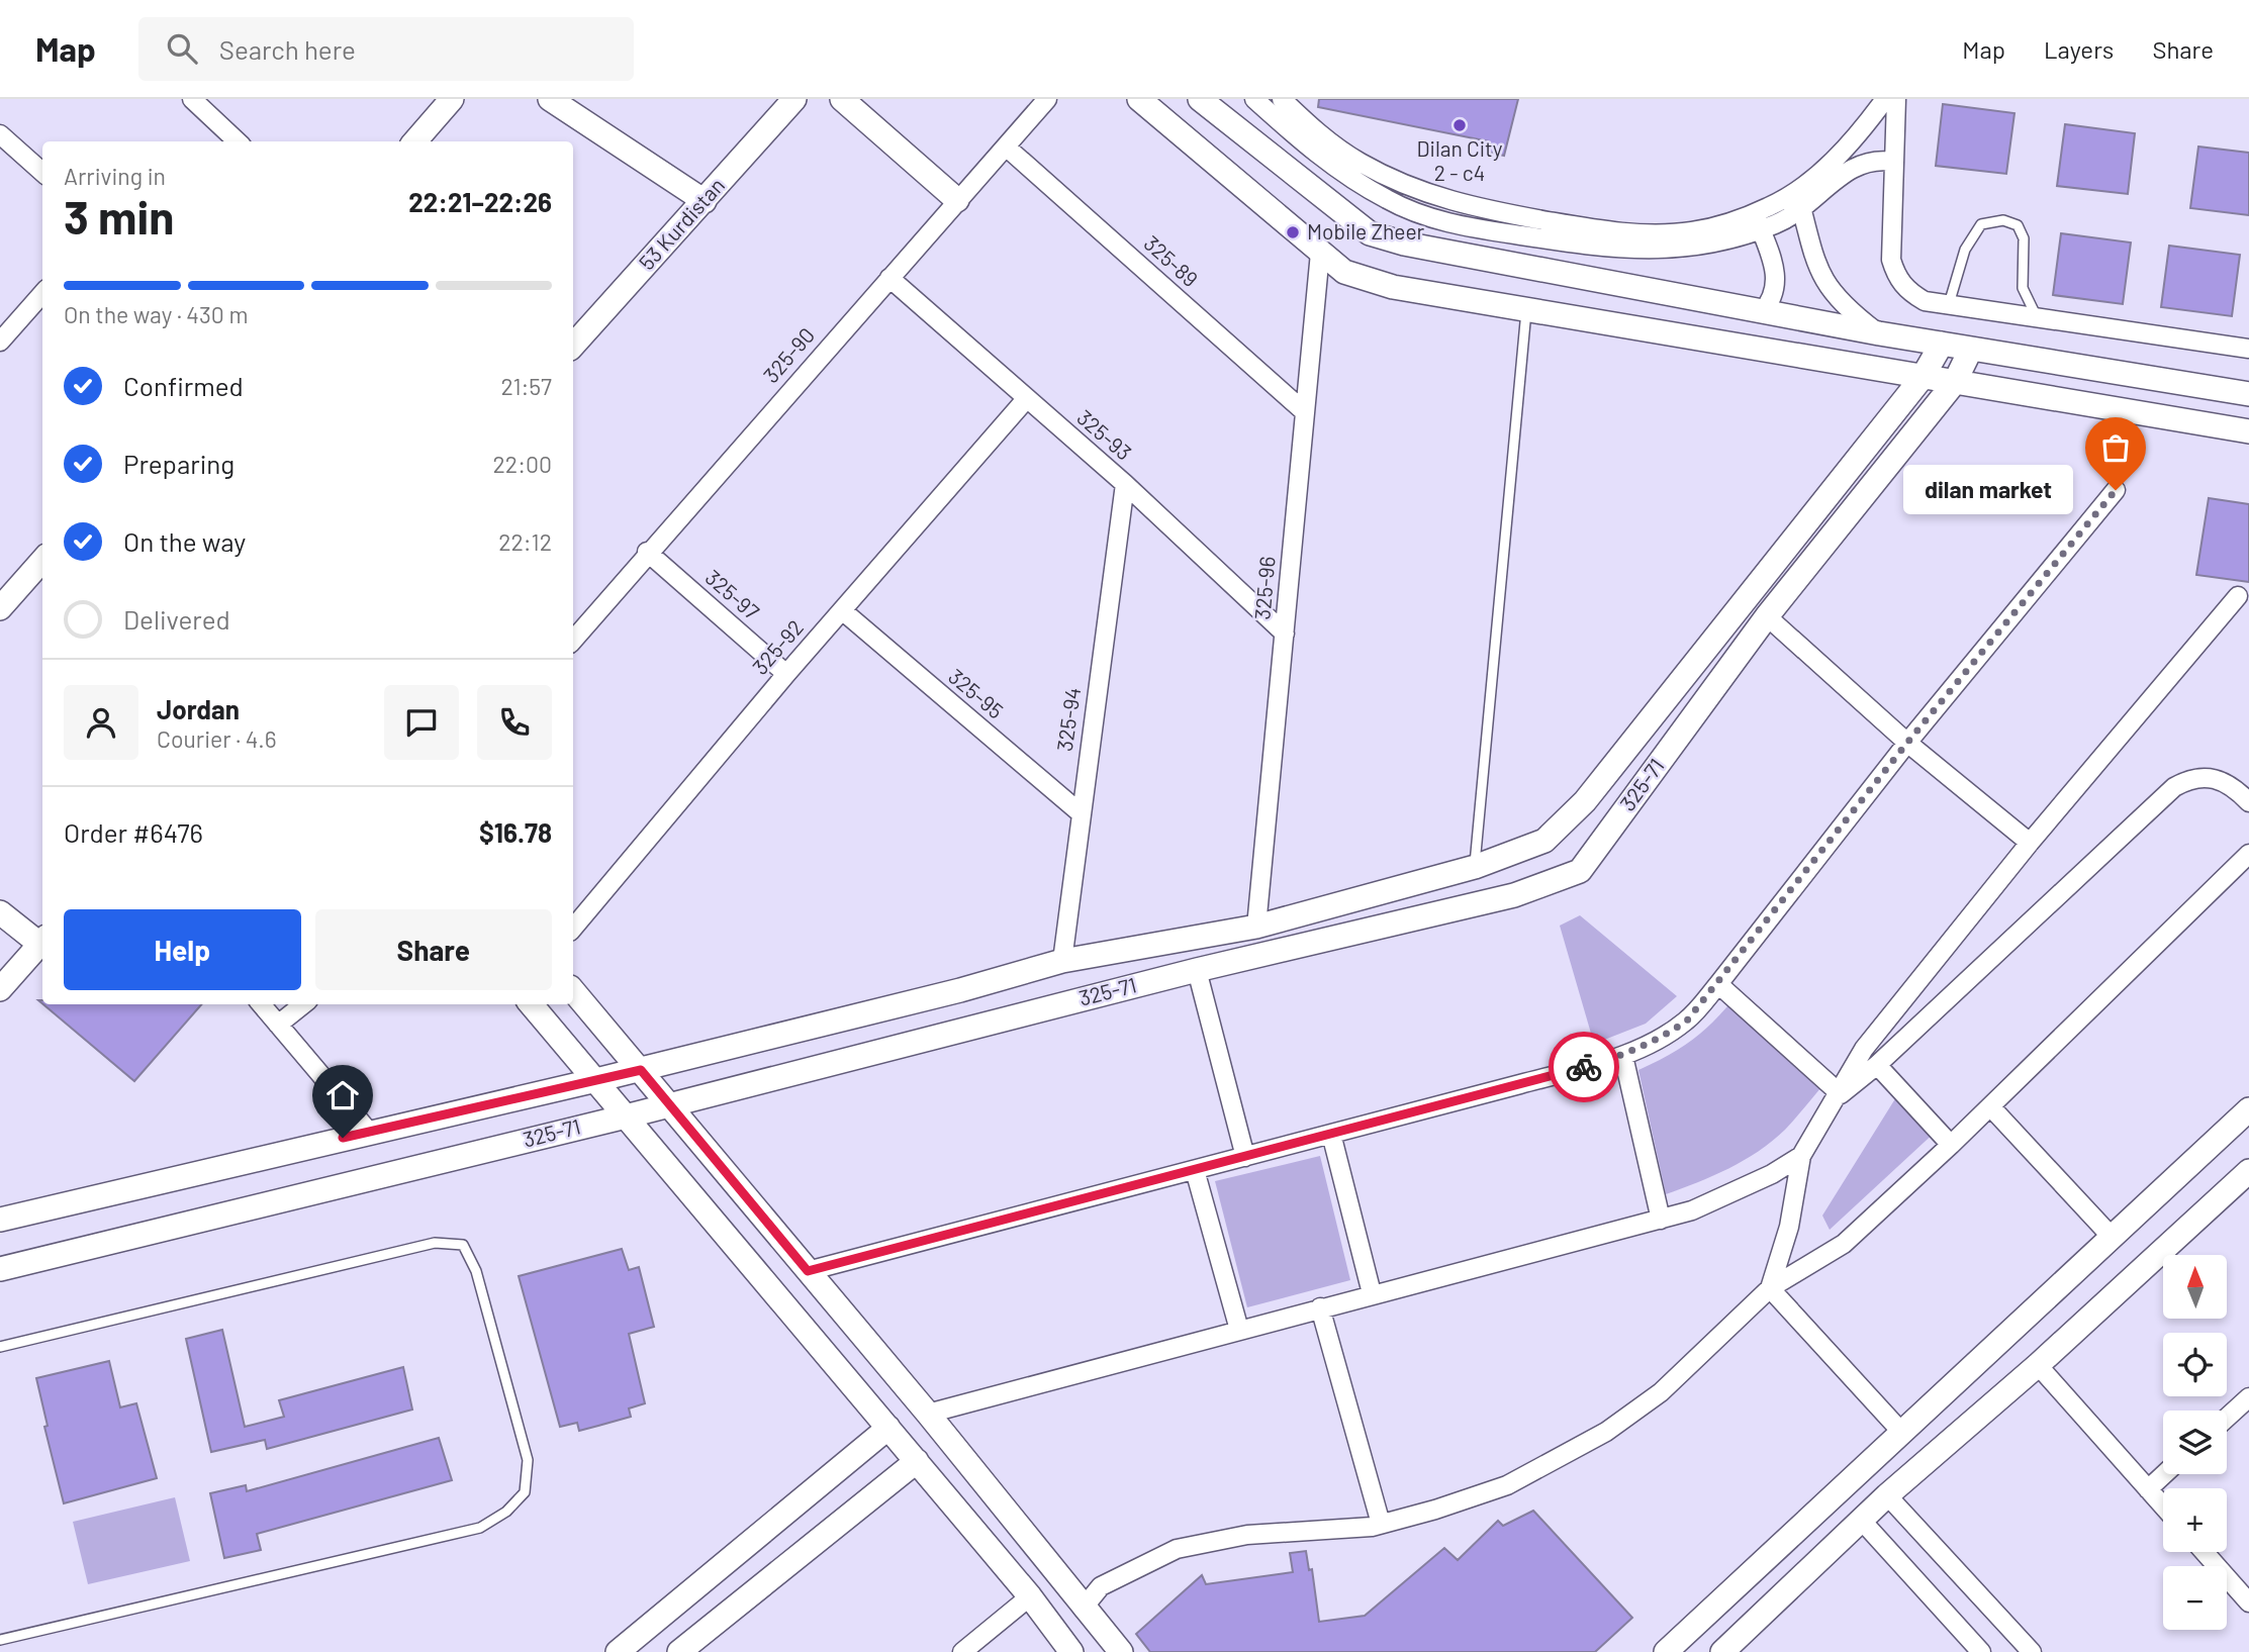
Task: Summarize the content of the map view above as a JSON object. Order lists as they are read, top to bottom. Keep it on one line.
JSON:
{"streets":{"street":["53 Kurdistan","325-89","325-90","325-93","325-96","325-97","325-92","325-95","325-94","325-71"]},"crossings":[["325-89","325-90"],["325-89","325-96"],["325-90","325-93"],["325-90","325-97"],["325-93","325-96"],["325-93","325-92"],["325-93","325-94"],["325-96","325-71"],["325-97","325-92"],["325-92","325-95"],["325-95","325-94"],["325-94","325-71"]],"places":["Dilan City 2 - c4","Mobile Zheer","dilan market"],"north":"top","page":{"header":"Map","search":"Search here","nav":["Map","Layers","Share"],"heading":["3 min","Arriving in","22:21–22:26"],"panel":["Jordan","Courier · 4.6","Order #6476","$16.78"],"bar":"On the way · 430 m","list":[["Confirmed","21:57"],["Preparing","22:00"],["On the way","22:12"],"Delivered"],"bubble":"dilan market","buttons":["Help","Share"],"map_buttons":["+","−"]}}
